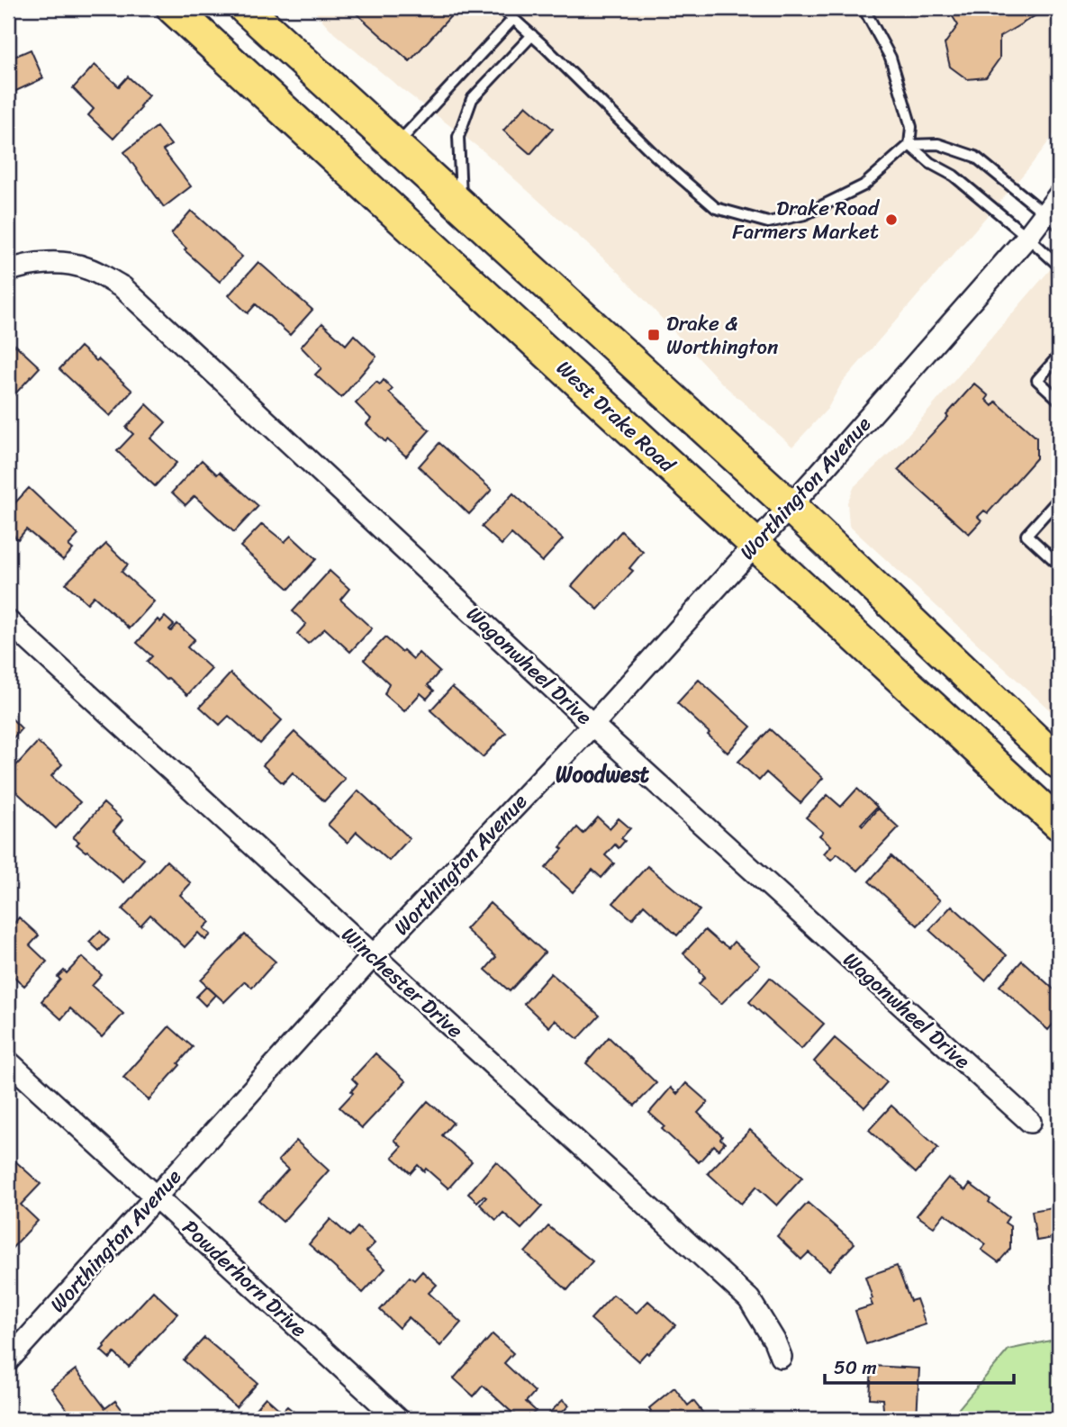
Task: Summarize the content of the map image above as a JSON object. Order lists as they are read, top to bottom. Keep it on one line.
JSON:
{"streets":{"main road":["West Drake Road"],"street":["Worthington Avenue","Wagonwheel Drive","Winchester Drive","Powderhorn Drive"]},"crossings":[["West Drake Road","Worthington Avenue"],["Worthington Avenue","Wagonwheel Drive"],["Worthington Avenue","Winchester Drive"],["Worthington Avenue","Powderhorn Drive"]],"districts":["Woodwest"],"places":{"other":["Drake Road Farmers Market"],"transit":["Drake & Worthington"]},"scale_bar":"50 m"}
